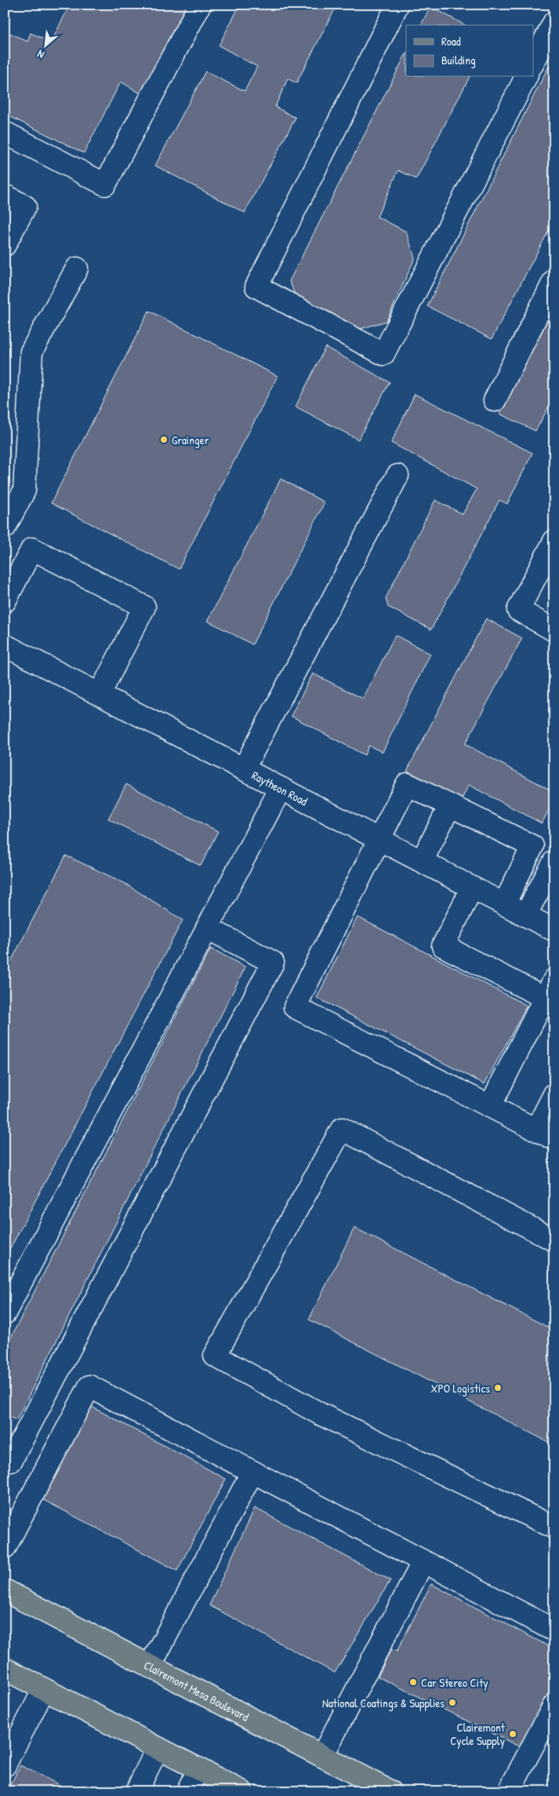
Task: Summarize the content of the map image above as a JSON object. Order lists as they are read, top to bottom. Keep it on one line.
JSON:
{"streets":{"main road":["Clairemont Mesa Boulevard"],"street":["Raytheon Road"]},"places":["Grainger","XPO Logistics","Car Stereo City","National Coatings & Supplies","Clairemont Cycle Supply"],"legend":["Road","Building"],"north":"bottom left"}
